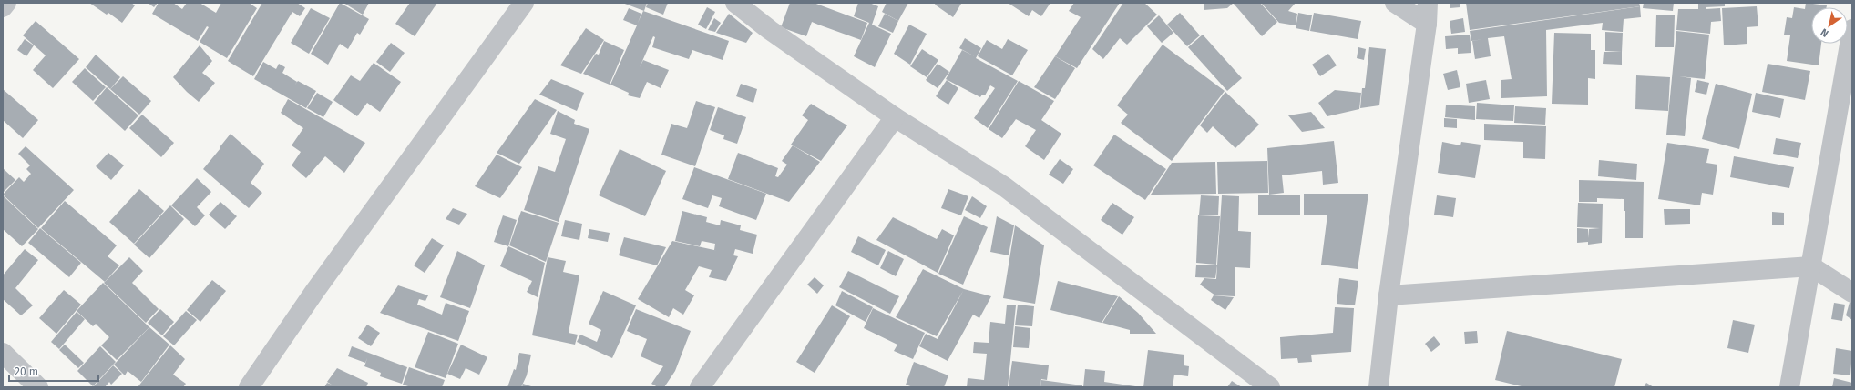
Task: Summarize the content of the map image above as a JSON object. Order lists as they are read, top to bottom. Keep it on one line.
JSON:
{"scale_bar":"20 m","north":"bottom left"}
